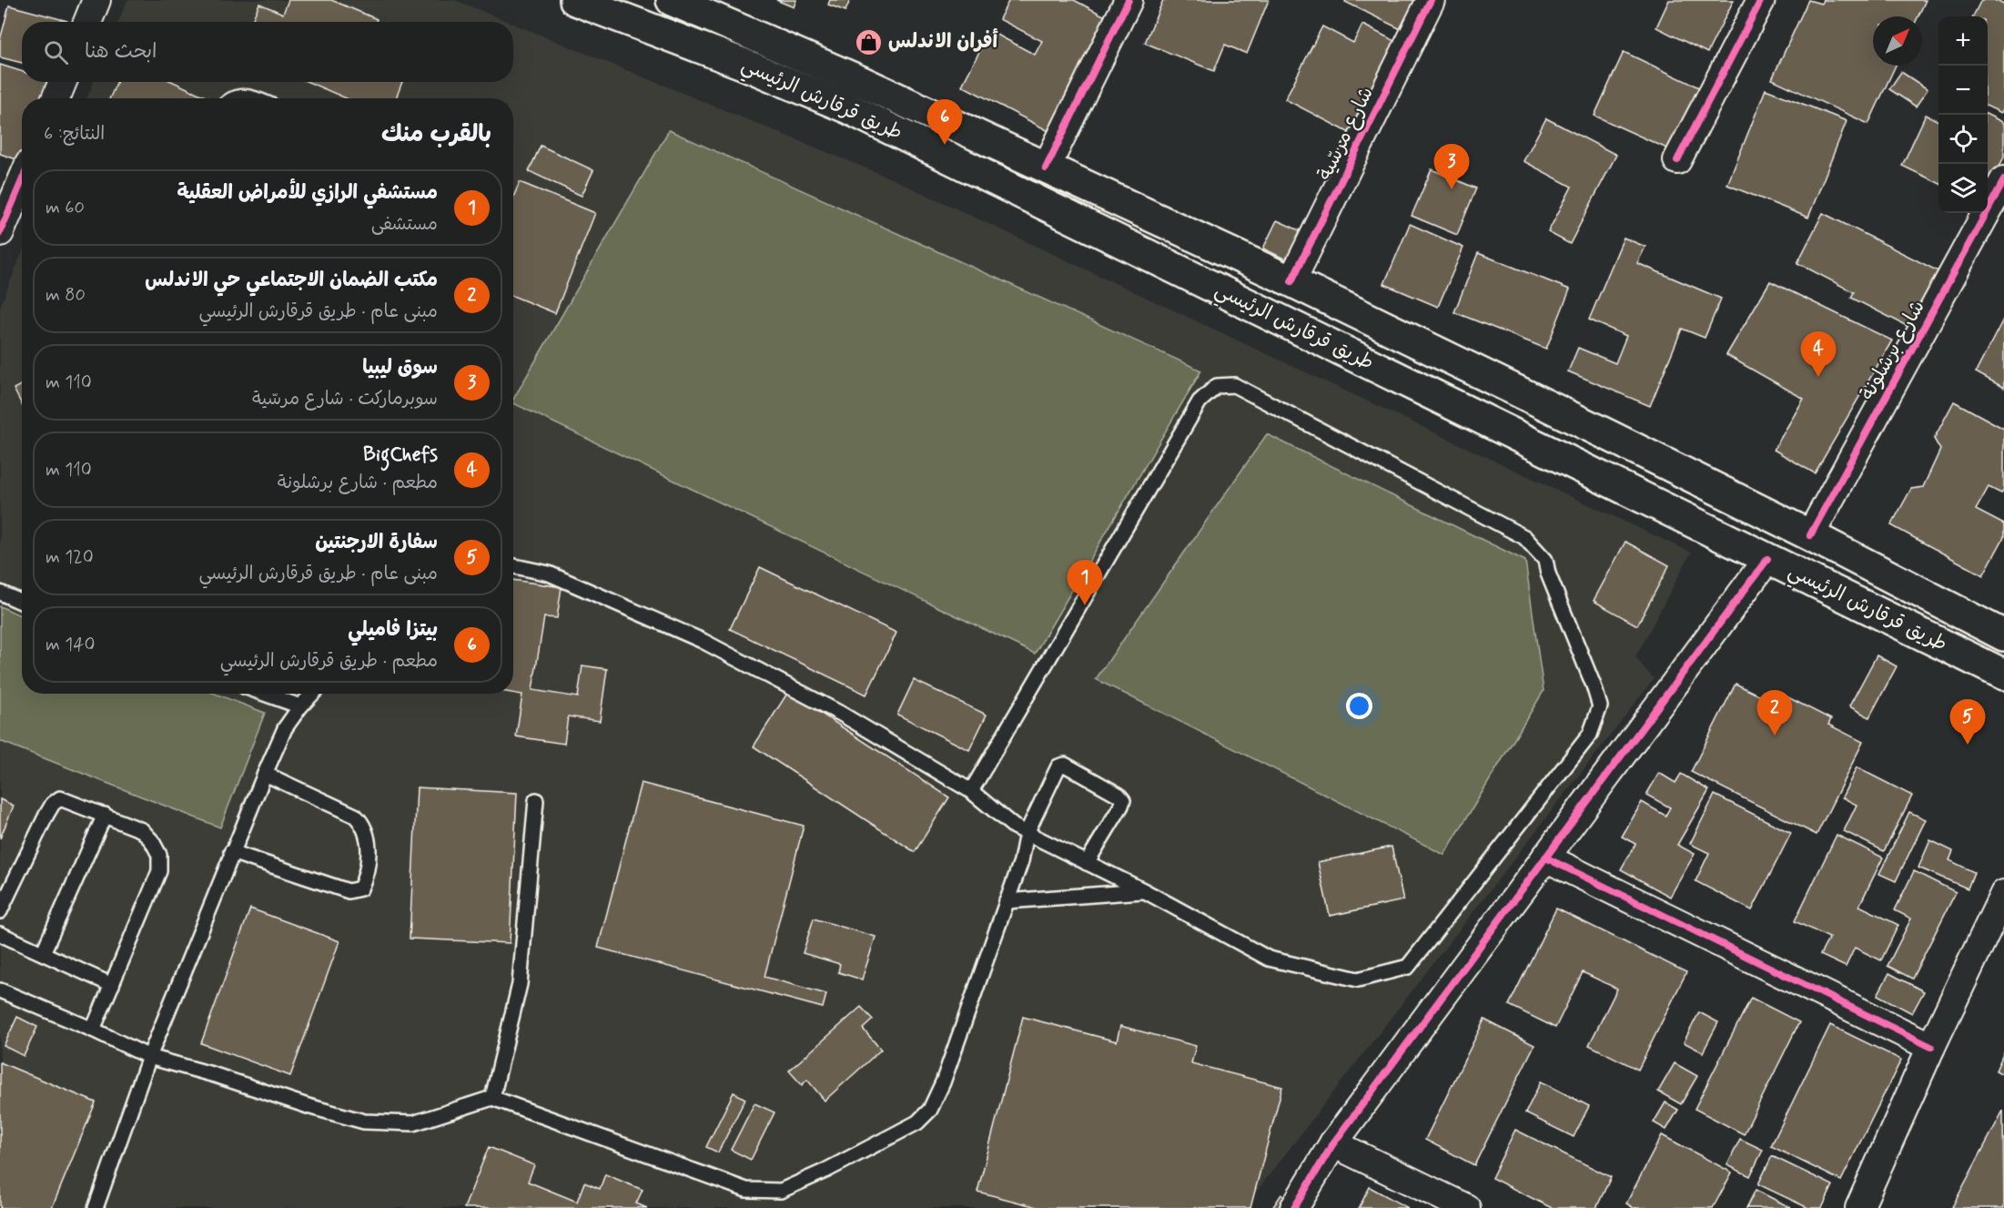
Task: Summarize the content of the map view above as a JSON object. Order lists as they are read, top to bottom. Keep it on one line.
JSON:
{"streets":{"main road":["طريق قرقارش الرئيسي"],"street":["شارع مرسّية","شارع برشلونة"]},"crossings":[["طريق قرقارش الرئيسي","شارع مرسّية"],["طريق قرقارش الرئيسي","شارع برشلونة"]],"places":{"shop":["أفران الاندلس"]},"north":"top right","page":{"map_buttons":["+","−"],"search":"ابحث هنا","heading":["بالقرب منك","النتائج: 6"],"pins":["6","3","4","1","2","5"],"list":[{"mark":"1","name":"مستشفي الرازي للأمراض العقلية","note":"مستشفى","value":"60 m"},{"mark":"2","name":"مكتب الضمان الاجتماعي حي الاندلس","note":"مبنى عام · طريق قرقارش الرئيسي","value":"80 m"},{"mark":"3","name":"سوق ليبيا","note":"سوبرماركت · شارع مرسّية","value":"110 m"},{"mark":"4","name":"BigChefs","note":"مطعم · شارع برشلونة","value":"110 m"},{"mark":"5","name":"سفارة الارجنتين","note":"مبنى عام · طريق قرقارش الرئيسي","value":"120 m"},{"mark":"6","name":"بيتزا فاميلي","note":"مطعم · طريق قرقارش الرئيسي","value":"140 m"}]}}
